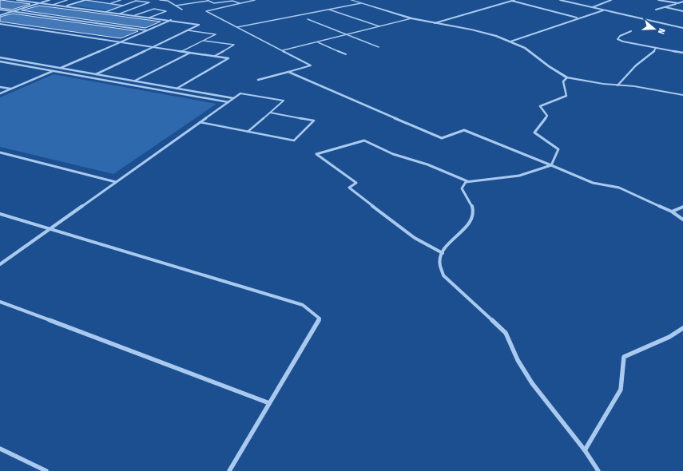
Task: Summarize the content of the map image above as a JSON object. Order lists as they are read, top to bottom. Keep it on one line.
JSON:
{"north":"right"}
